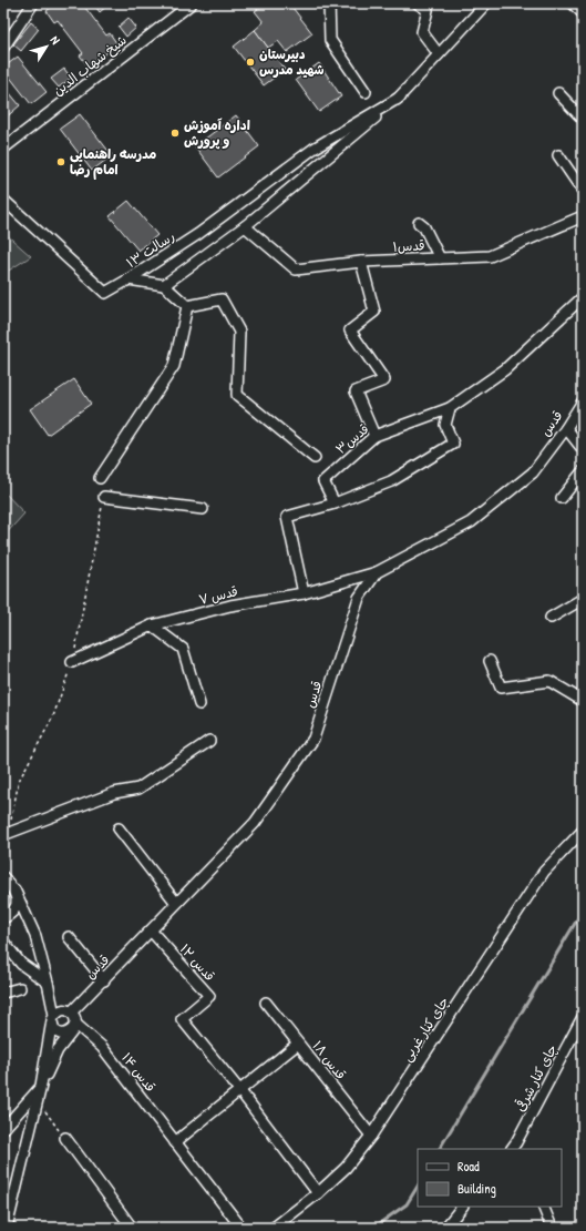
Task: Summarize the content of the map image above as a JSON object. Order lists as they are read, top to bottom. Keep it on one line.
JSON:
{"streets":{"street":["شیخ شهاب الدین","قدس۱","رسالت ۱۳","قدس","قدس۳","قدس ۷","قدس ۱۲","چای کنار غربی","قدس ۱۸","قدس ۱۴","چای کنار شرقی"]},"crossings":[["قدس۱","رسالت ۱۳"],["قدس","قدس ۷"],["قدس","قدس ۱۲"],["قدس","قدس ۱۴"],["چای کنار غربی","قدس ۱۸"]],"places":["دبیرستان شهید مدرس","اداره آموزش و پرورش","مدرسه راهنمایی امام رضا"],"legend":["Road","Building"],"north":"top right"}
